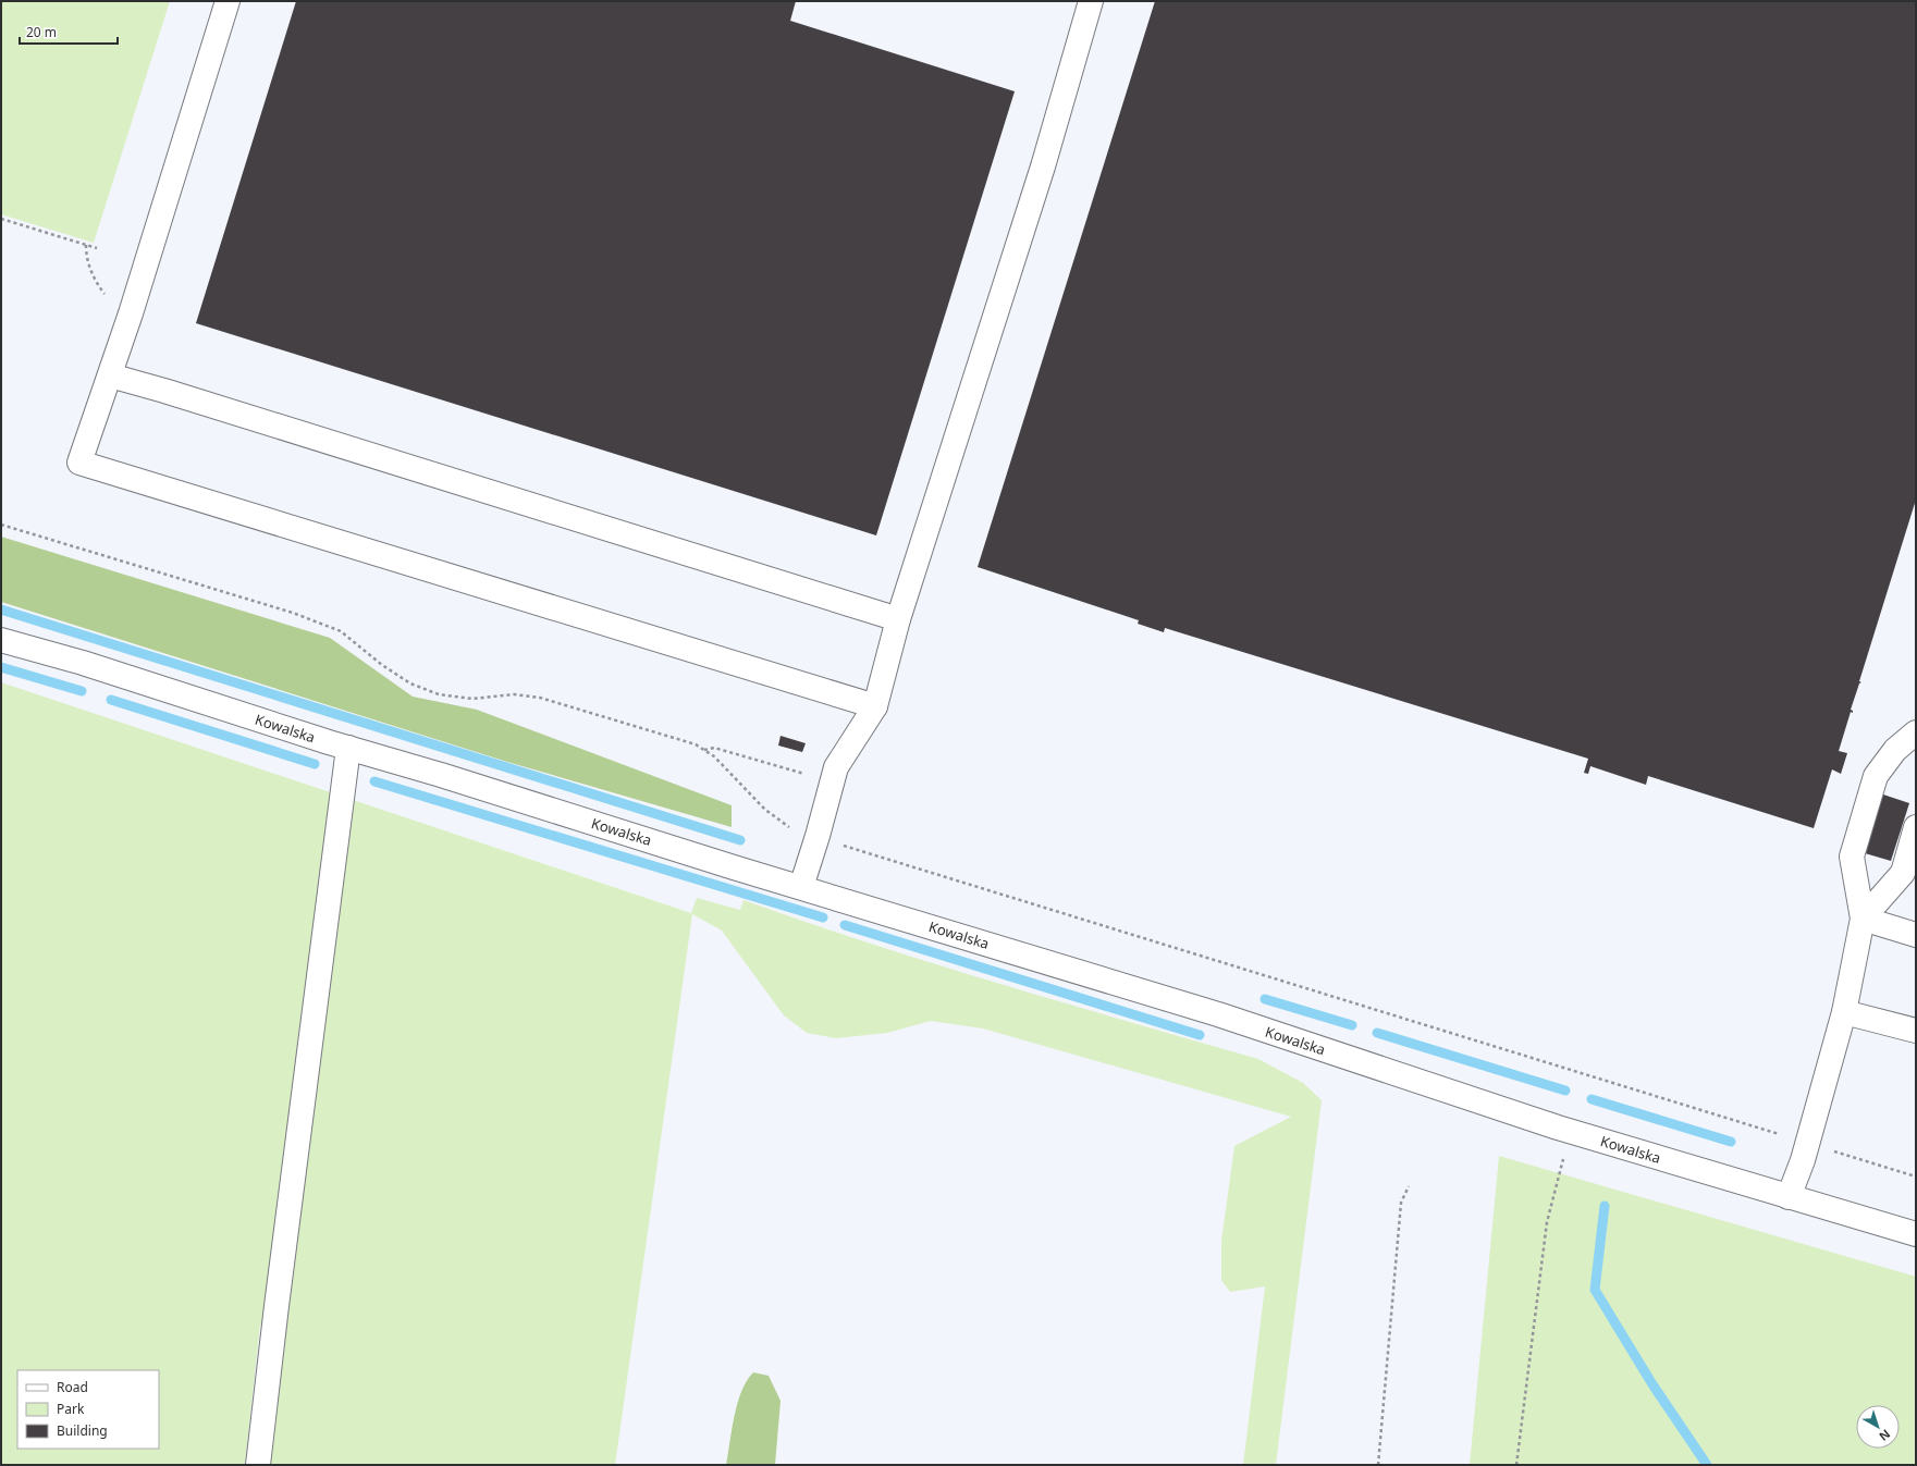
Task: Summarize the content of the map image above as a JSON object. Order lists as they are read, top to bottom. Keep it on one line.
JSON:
{"streets":{"street":["Kowalska"]},"legend":["Road","Park","Building"],"scale_bar":"20 m","north":"bottom right"}
